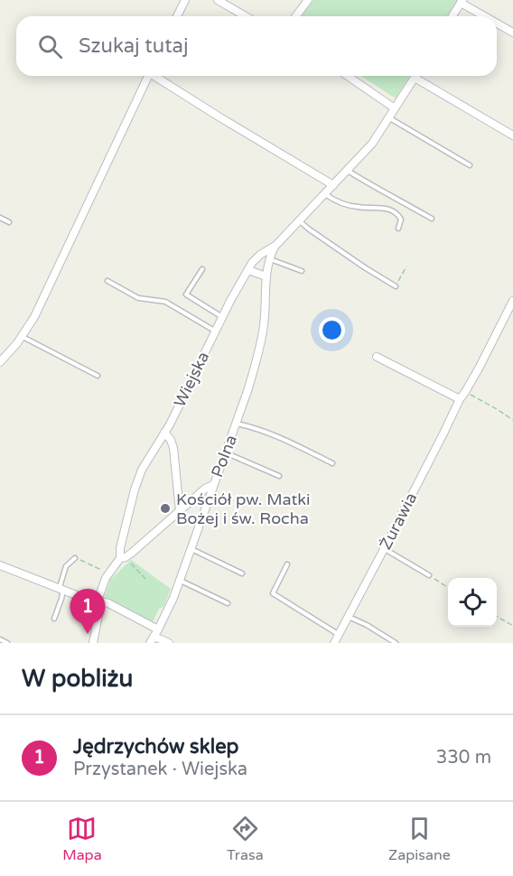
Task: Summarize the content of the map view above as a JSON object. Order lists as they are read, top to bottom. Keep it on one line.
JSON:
{"streets":{"street":["Wiejska","Polna","Żurawia"]},"crossings":[["Wiejska","Polna"]],"places":["Kościół pw. Matki Bożej i św. Rocha"],"page":{"search":"Szukaj tutaj","pins":"1","heading":"W pobliżu","list":[{"mark":"1","name":"Jędrzychów sklep","note":"Przystanek · Wiejska","value":"330 m"}],"nav":["Mapa","Trasa","Zapisane"]}}
